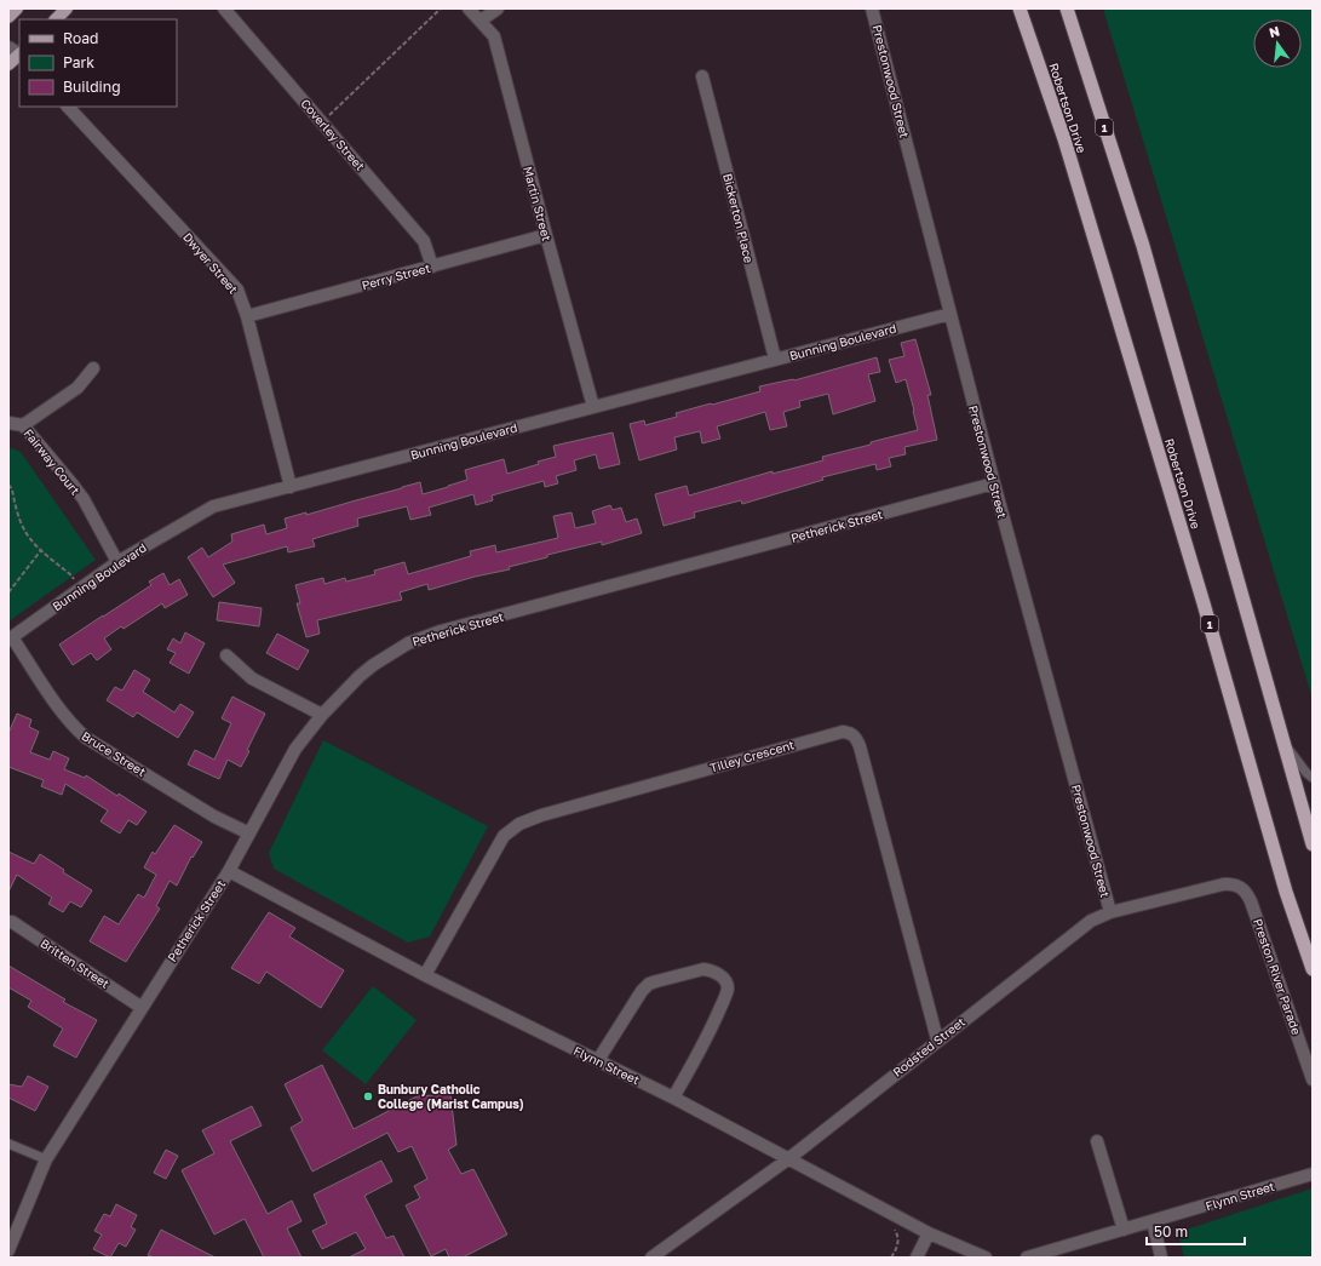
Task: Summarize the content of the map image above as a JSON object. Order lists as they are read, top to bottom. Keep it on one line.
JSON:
{"streets":{"highway":["Robertson Drive","1"],"street":["Prestonwood Street","Coverley Street","Martin Street","Bickerton Place","Dwyer Street","Perry Street","Bunning Boulevard","Fairway Court","Petherick Street","Bruce Street","Tilley Crescent","Britten Street","Preston River Parade","Rodsted Street","Flynn Street"]},"crossings":[["Prestonwood Street","Bunning Boulevard"],["Prestonwood Street","Petherick Street"],["Prestonwood Street","Rodsted Street"],["Coverley Street","Perry Street"],["Martin Street","Perry Street"],["Martin Street","Bunning Boulevard"],["Bickerton Place","Bunning Boulevard"],["Dwyer Street","Perry Street"],["Dwyer Street","Bunning Boulevard"],["Bunning Boulevard","Fairway Court"],["Bunning Boulevard","Bruce Street"],["Petherick Street","Bruce Street"],["Petherick Street","Britten Street"],["Petherick Street","Flynn Street"],["Tilley Crescent","Rodsted Street"],["Tilley Crescent","Flynn Street"],["Preston River Parade","Rodsted Street"],["Rodsted Street","Flynn Street"]],"places":["Bunbury Catholic College (Marist Campus)"],"legend":["Road","Park","Building"],"scale_bar":"50 m","north":"top"}
